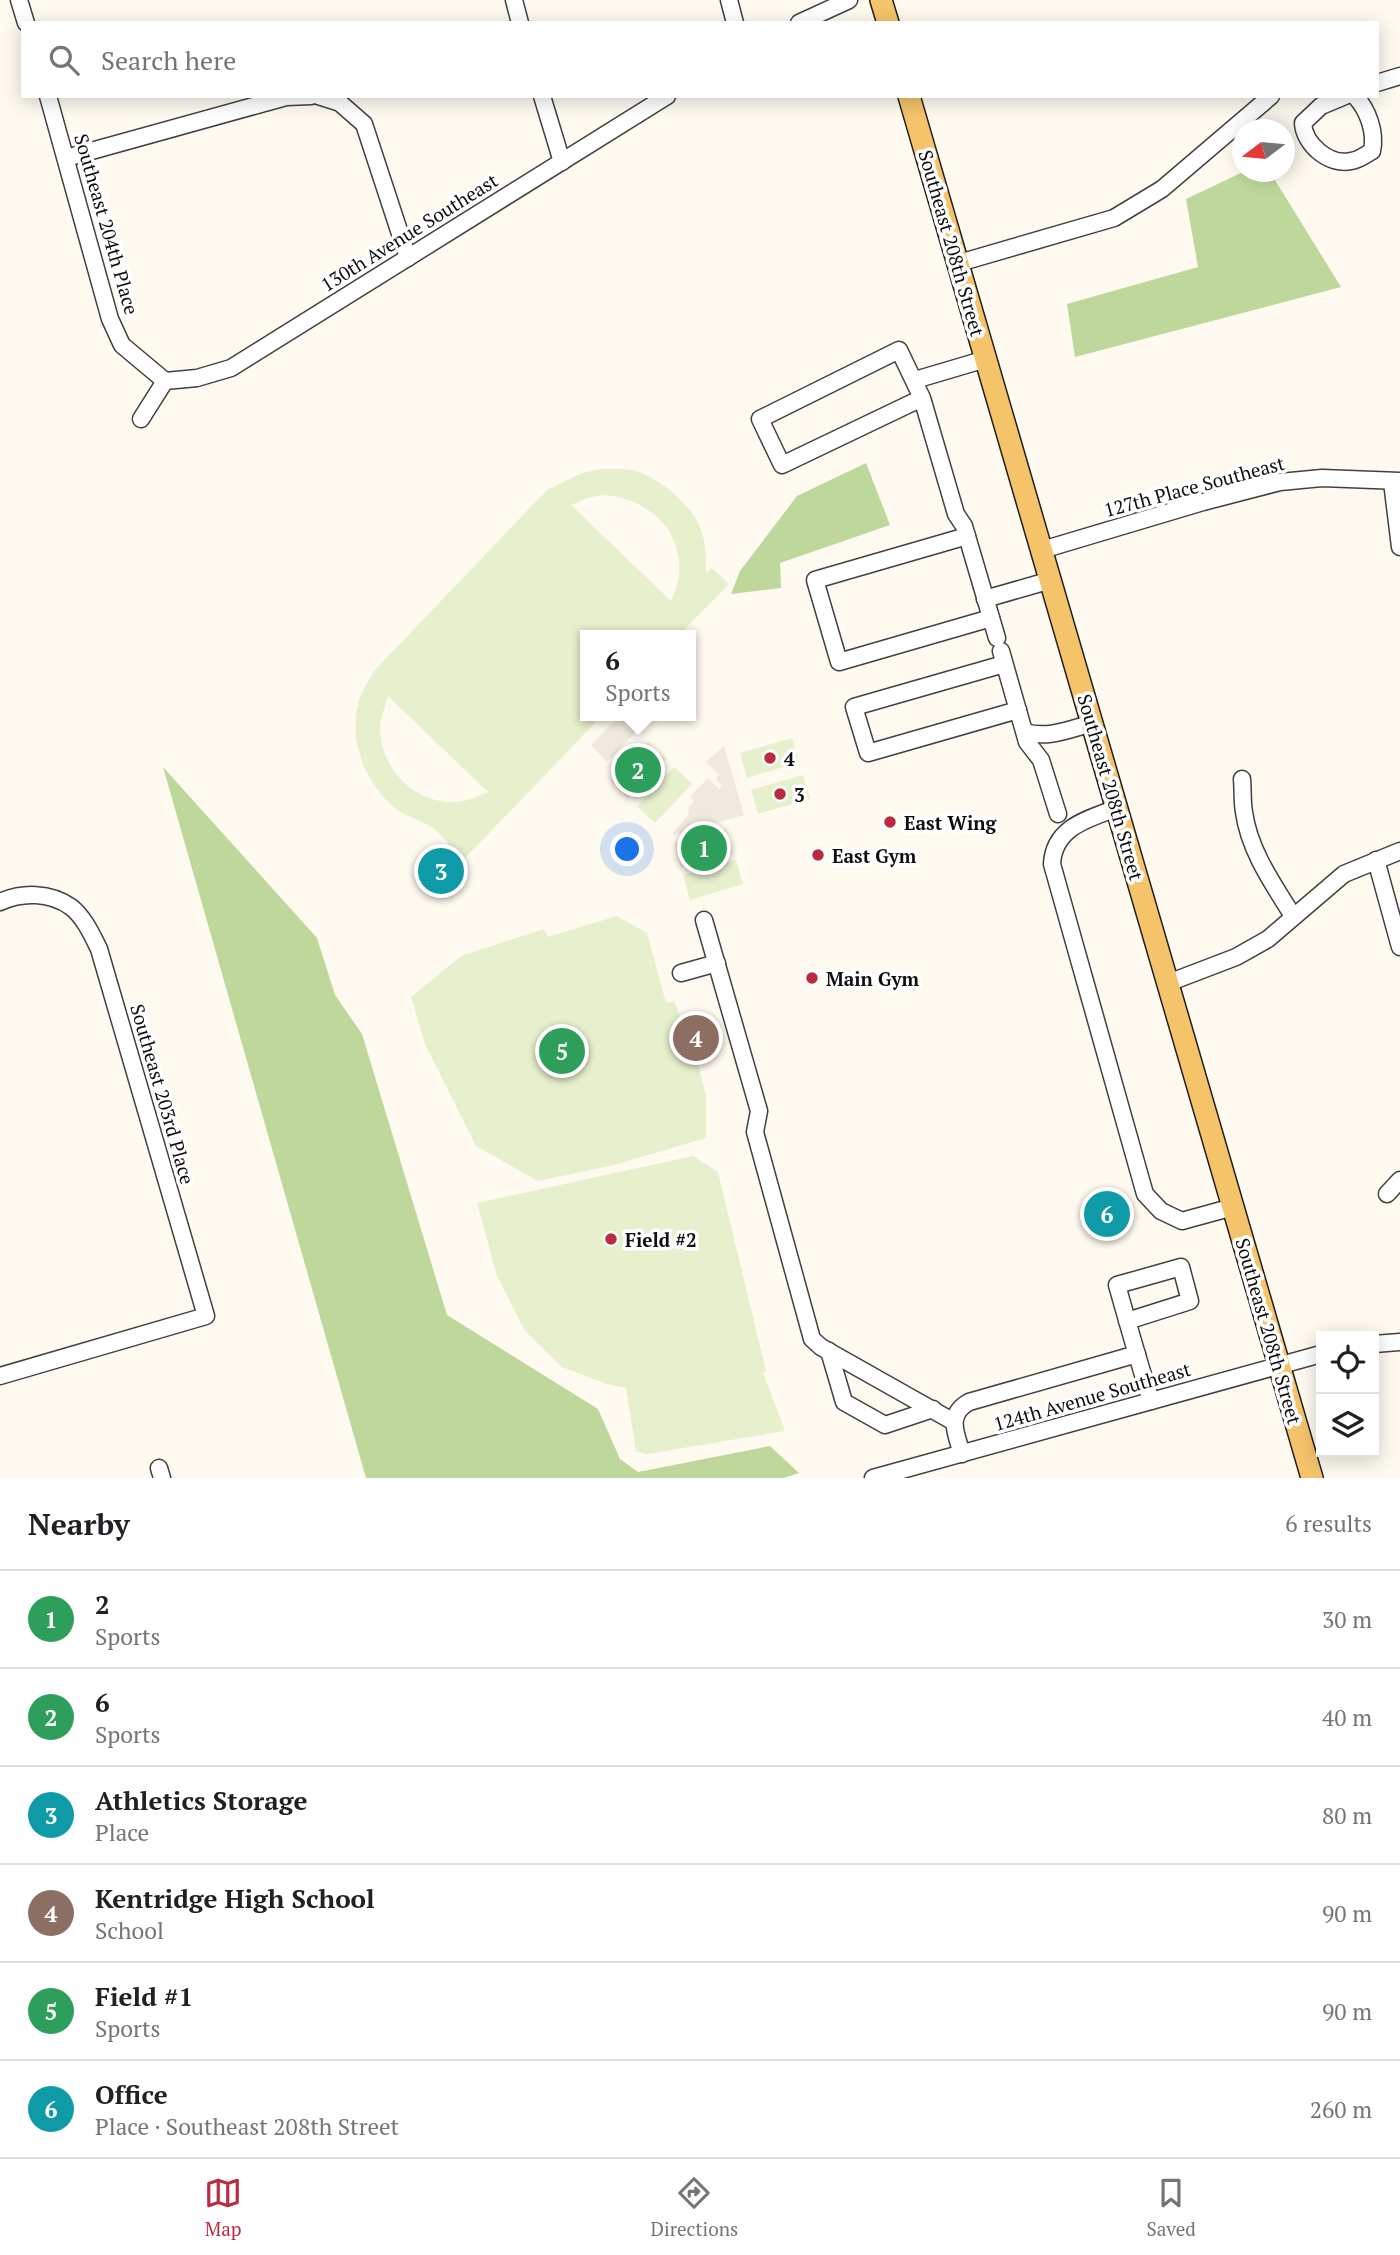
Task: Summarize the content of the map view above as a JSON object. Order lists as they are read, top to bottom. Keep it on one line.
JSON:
{"streets":{"main road":["Southeast 208th Street"],"street":["Southeast 204th Place","130th Avenue Southeast","127th Place Southeast","Southeast 203rd Place","124th Avenue Southeast"]},"crossings":[["Southeast 204th Place","130th Avenue Southeast"],["Southeast 208th Street","127th Place Southeast"],["Southeast 208th Street","124th Avenue Southeast"]],"places":["4","3","East Wing","East Gym","Main Gym","Field #2"],"north":"left","page":{"search":"Search here","popup":["6","Sports"],"pins":["2","1","3","4","5","6"],"heading":["Nearby","6 results"],"list":[{"mark":"1","name":"2","note":"Sports","value":"30 m"},{"mark":"2","name":"6","note":"Sports","value":"40 m"},{"mark":"3","name":"Athletics Storage","note":"Place","value":"80 m"},{"mark":"4","name":"Kentridge High School","note":"School","value":"90 m"},{"mark":"5","name":"Field #1","note":"Sports","value":"90 m"},{"mark":"6","name":"Office","note":"Place · Southeast 208th Street","value":"260 m"}],"nav":["Map","Directions","Saved"]}}
